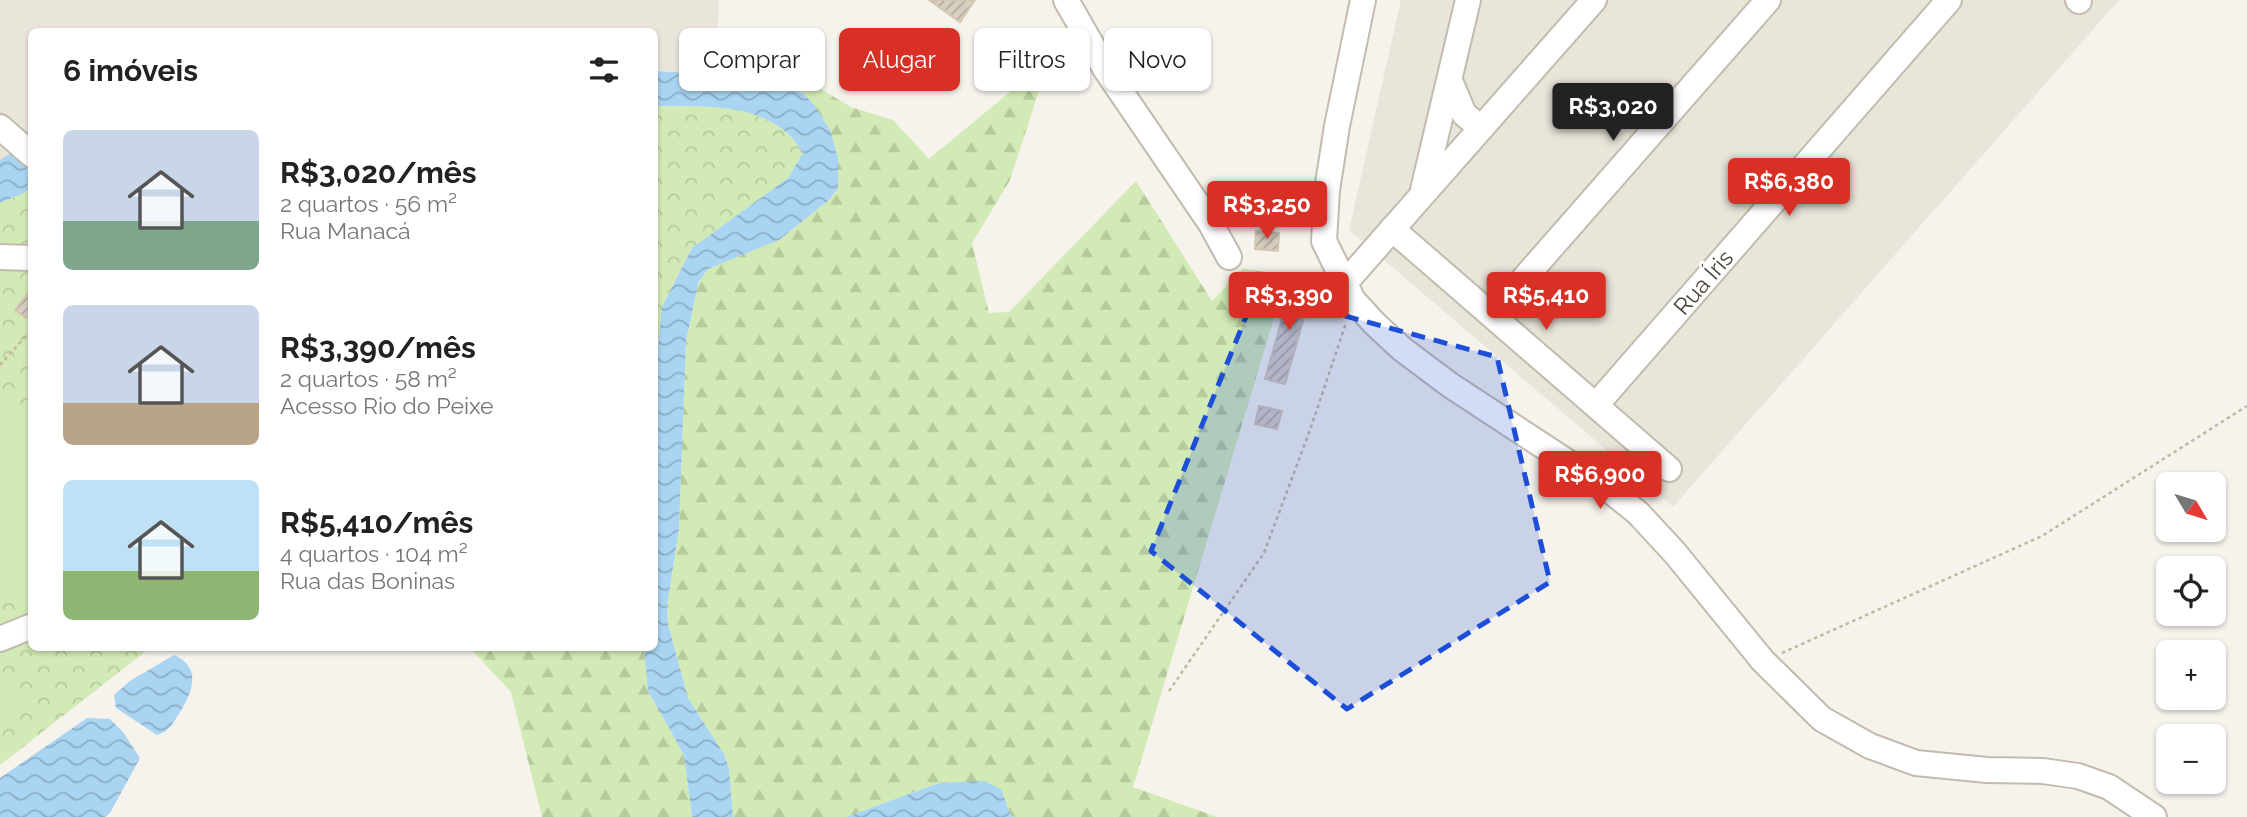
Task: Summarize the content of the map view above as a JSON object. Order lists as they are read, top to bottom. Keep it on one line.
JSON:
{"streets":{"street":["Rua Íris"]},"north":"bottom right","page":{"chip":["Comprar","Alugar","Filtros","Novo"],"heading":"6 imóveis","price":["R$3,020","R$6,380","R$3,250","R$3,390","R$5,410","R$6,900"],"list":[{"name":"R$3,020/mês","note":"2 quartos · 56 m² · Rua Manacá"},{"name":"R$3,390/mês","note":"2 quartos · 58 m² · Acesso Rio do Peixe"},{"name":"R$5,410/mês","note":"4 quartos · 104 m² · Rua das Boninas"}],"map_buttons":["+","−"]}}
